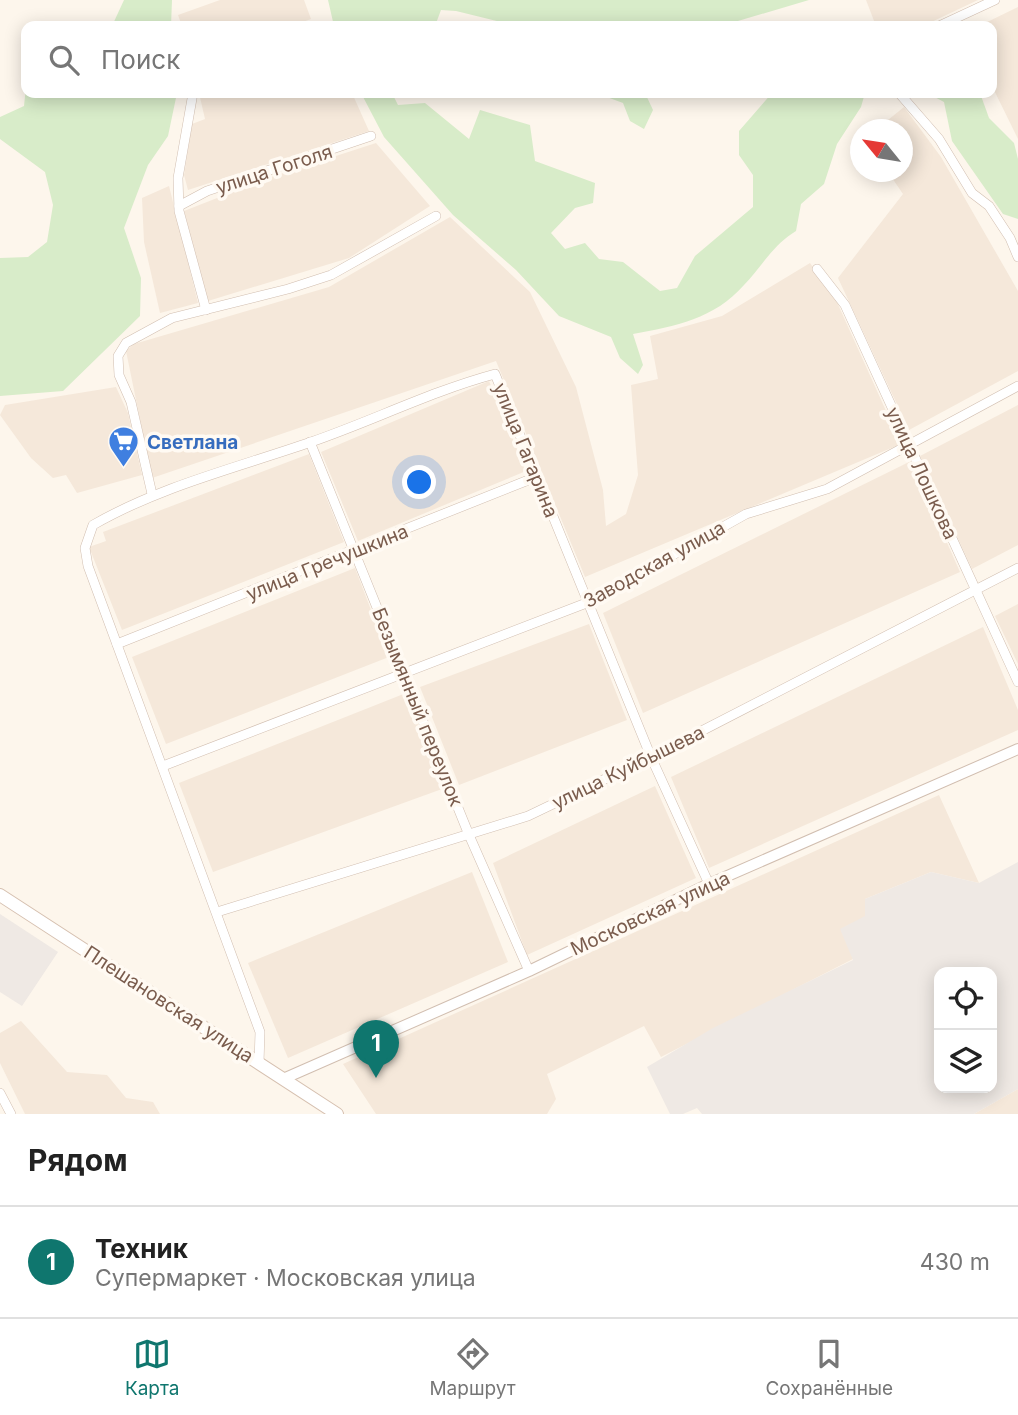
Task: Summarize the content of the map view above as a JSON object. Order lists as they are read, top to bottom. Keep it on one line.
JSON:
{"streets":{"main road":["Плешановская улица"],"street":["улица Гоголя","улица Гагарина","улица Лошкова","улица Гречушкина","Заводская улица","Безымянный переулок","улица Куйбышева","Московская улица"]},"crossings":[["улица Гагарина","улица Гречушкина"],["улица Гагарина","Заводская улица"],["улица Гагарина","Безымянный переулок"],["улица Гагарина","улица Куйбышева"],["улица Гагарина","Московская улица"],["улица Лошкова","Заводская улица"],["улица Лошкова","улица Куйбышева"],["улица Гречушкина","Безымянный переулок"],["Заводская улица","Безымянный переулок"],["Безымянный переулок","улица Куйбышева"],["Безымянный переулок","Московская улица"],["Московская улица","Плешановская улица"]],"places":{"supermarket":["Светлана"]},"north":"top left","page":{"search":"Поиск","pins":"1","heading":"Рядом","list":[{"mark":"1","name":"Техник","note":"Супермаркет · Московская улица","value":"430 m"}],"nav":["Карта","Маршрут","Сохранённые"]}}
